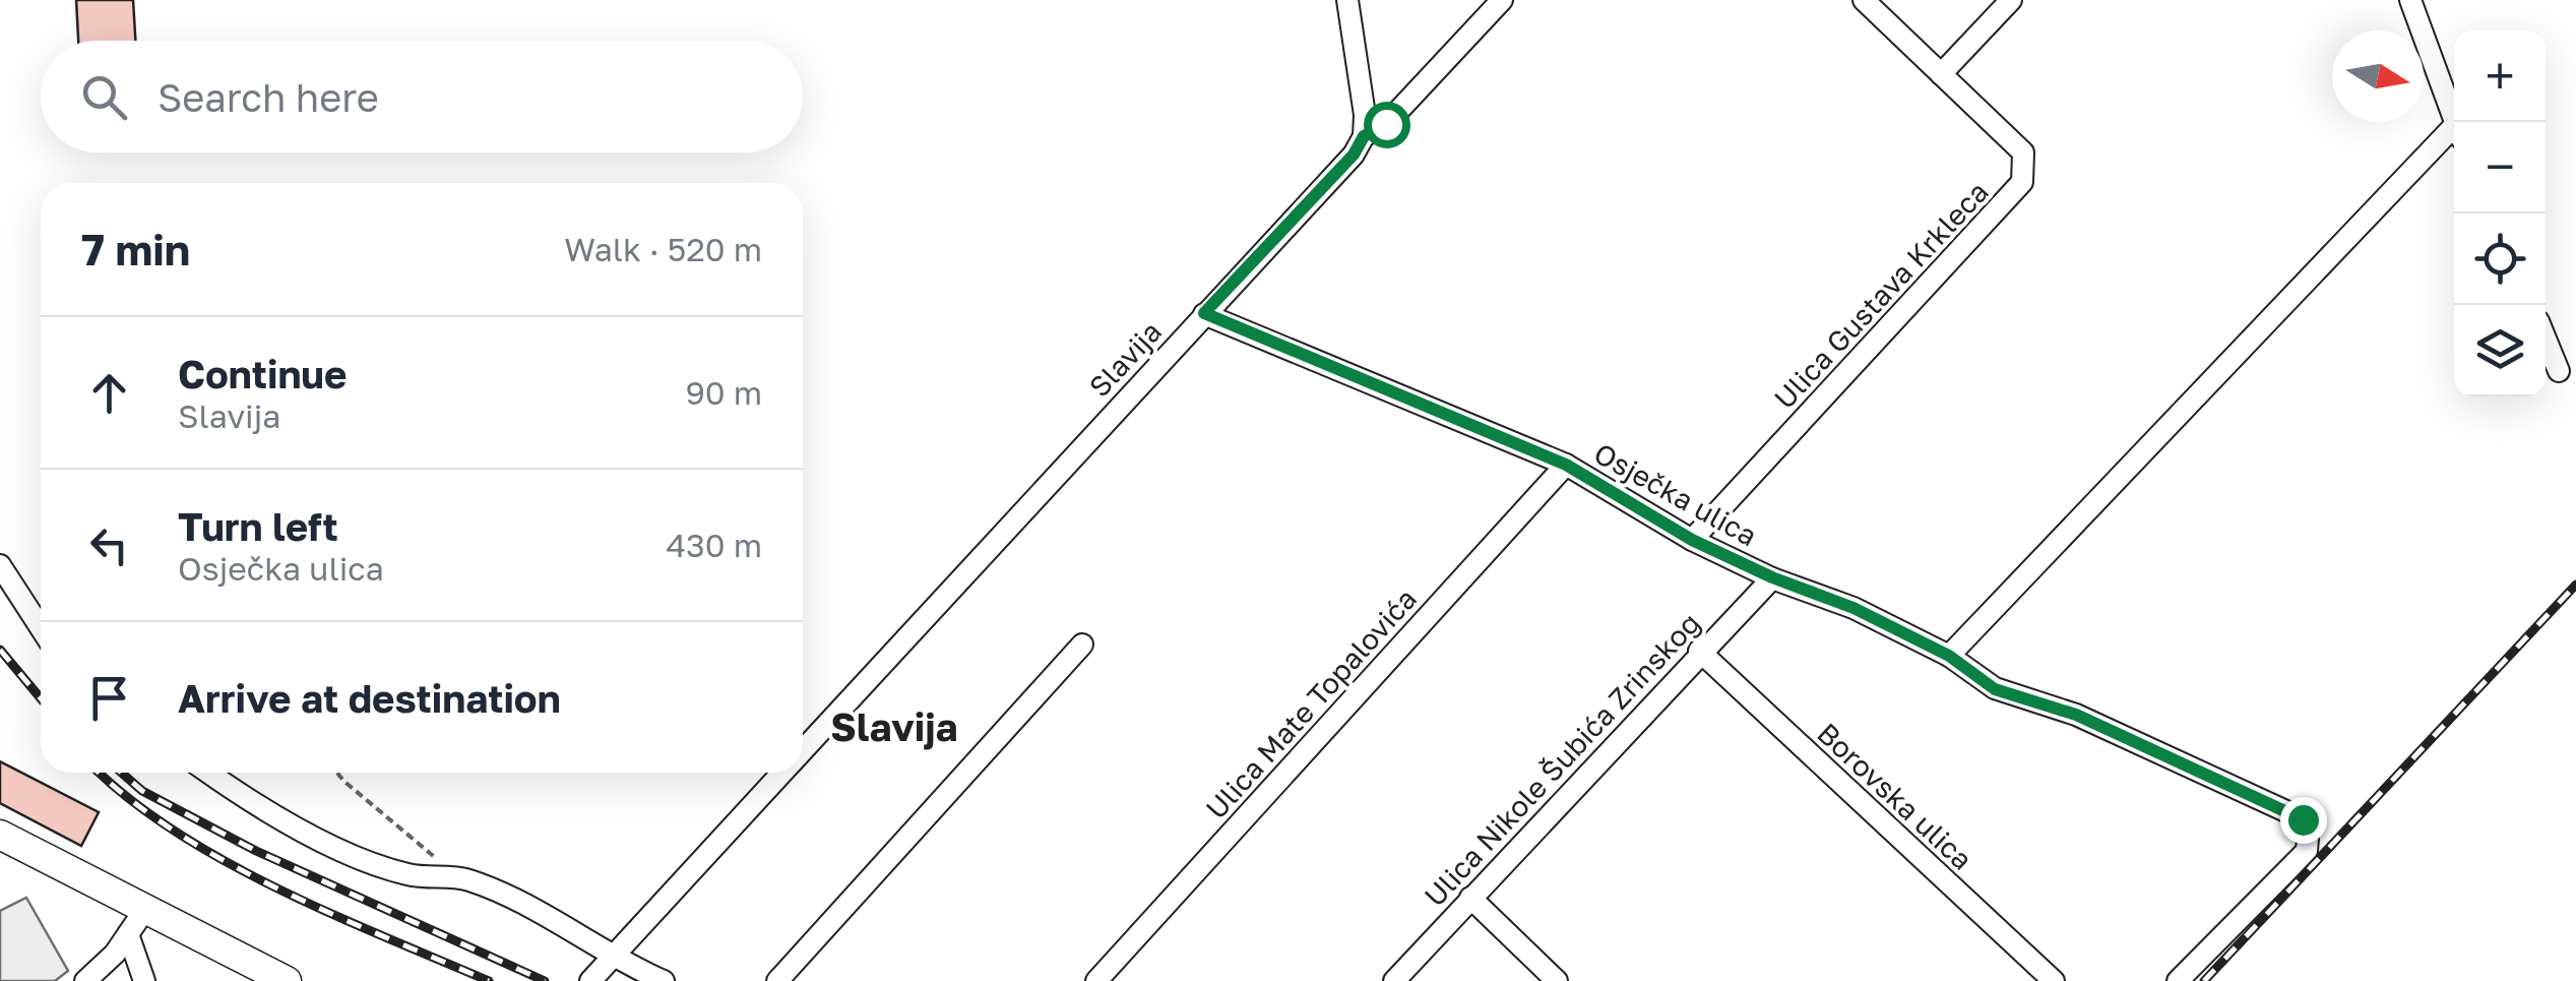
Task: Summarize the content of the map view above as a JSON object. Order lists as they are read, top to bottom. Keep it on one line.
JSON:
{"streets":{"street":["Ulica Gustava Krkleca","Slavija","Osječka ulica","Ulica Mate Topalovića","Ulica Nikole Šubića Zrinskog","Borovska ulica"]},"crossings":[["Ulica Gustava Krkleca","Osječka ulica"],["Slavija","Osječka ulica"],["Osječka ulica","Ulica Mate Topalovića"],["Osječka ulica","Ulica Nikole Šubića Zrinskog"],["Ulica Nikole Šubića Zrinskog","Borovska ulica"]],"districts":["Slavija"],"north":"right","page":{"map_buttons":["+","−"],"search":"Search here","heading":["7 min","Walk · 520 m"],"list":[["Continue","Slavija","90 m"],["Turn left","Osječka ulica","430 m"],"Arrive at destination"]}}
